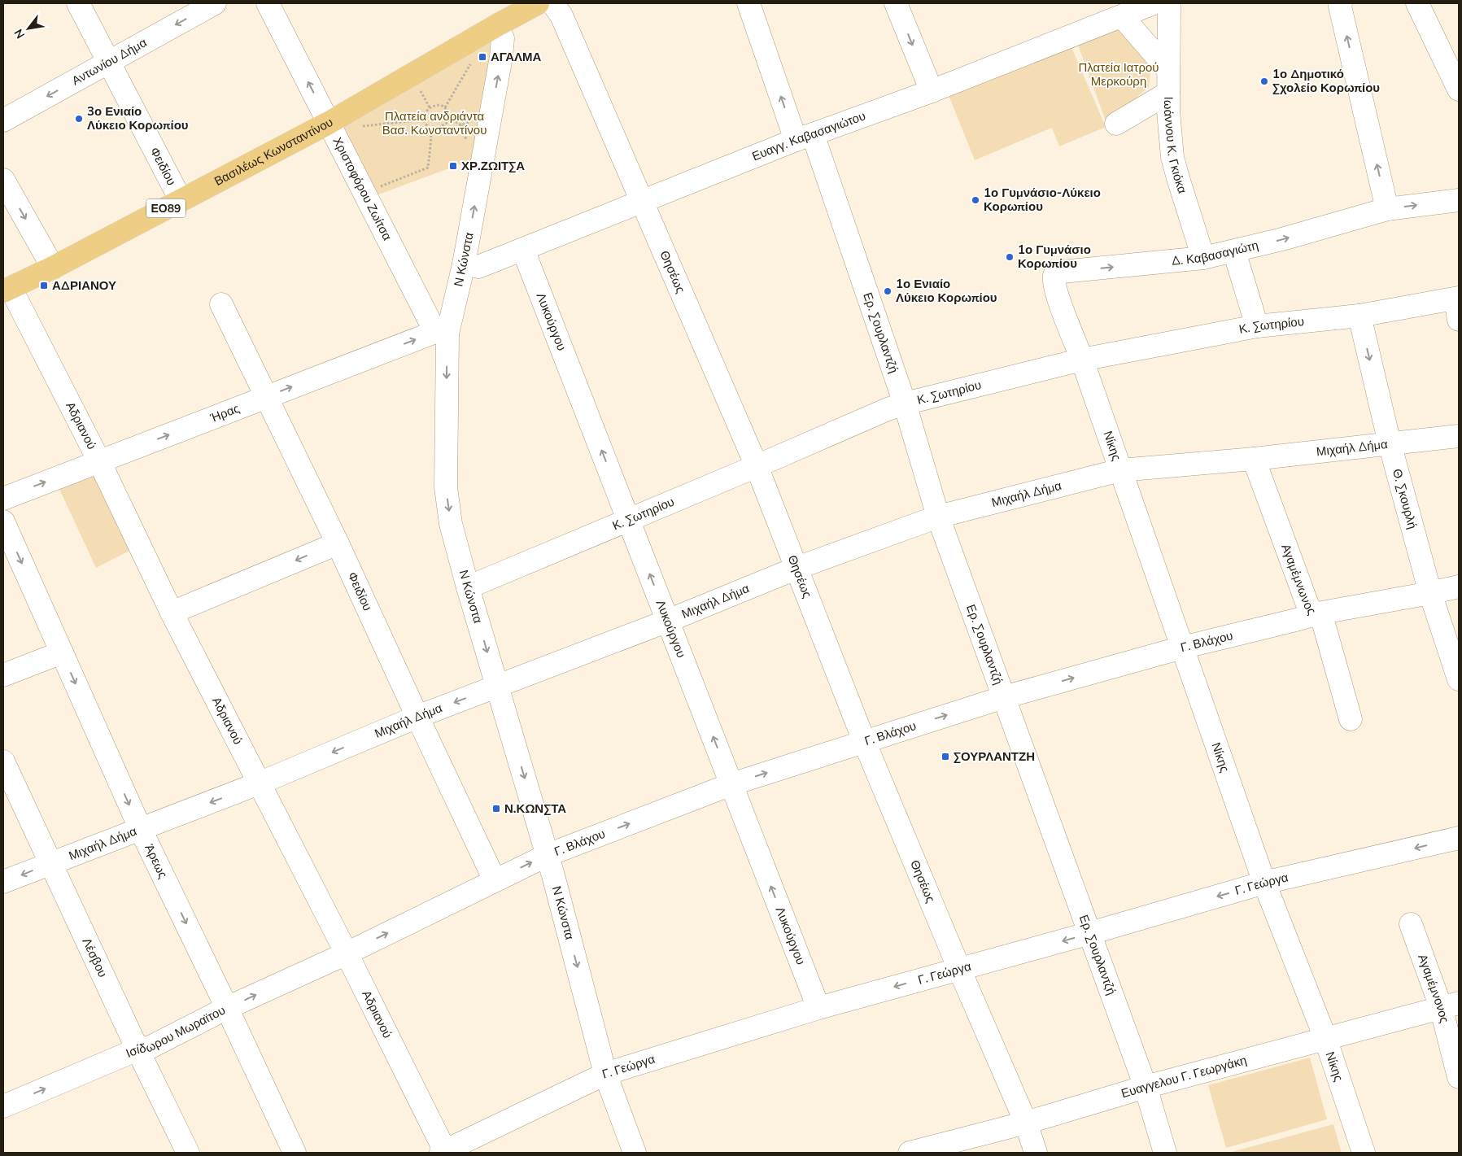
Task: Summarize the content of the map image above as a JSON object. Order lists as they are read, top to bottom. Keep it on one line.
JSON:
{"streets":{"main road":["Βασιλέως Κωνσταντίνου","ΕΟ89"],"street":["Αντωνίου Δήμα","Ευαγγ. Καβασαγιώτου","Ιωάννου Κ. Γκιόκα","Φειδίου","Χριστοφόρου Ζωίτσα","Δ. Καβασαγιώτη","Ν Κώνστα","Θησέως","Λυκούργου","Κ. Σωτηρίου","Ερ. Σουρλαντζή","Ήρας","Αδριανού","Νίκης","Μιχαήλ Δήμα","Θ. Σκουρλή","Αγαμέμνωνος","Γ. Βλάχου","Άρεως","Γ. Γεώργα","Λέσβου","Αγαμέμνονος","Ισίδωρου Μωραϊτου","Ευαγγελου Γ. Γεωργάκη"]},"crossings":[["Αντωνίου Δήμα","Φειδίου"],["Ευαγγ. Καβασαγιώτου","Ν Κώνστα"],["Ευαγγ. Καβασαγιώτου","Θησέως"],["Ευαγγ. Καβασαγιώτου","Λυκούργου"],["Ευαγγ. Καβασαγιώτου","Ερ. Σουρλαντζή"],["Ιωάννου Κ. Γκιόκα","Δ. Καβασαγιώτη"],["Βασιλέως Κωνσταντίνου","Φειδίου"],["Βασιλέως Κωνσταντίνου","Χριστοφόρου Ζωίτσα"],["Βασιλέως Κωνσταντίνου","Ν Κώνστα"],["Βασιλέως Κωνσταντίνου","Αδριανού"],["Φειδίου","Ήρας"],["Φειδίου","Μιχαήλ Δήμα"],["Φειδίου","Γ. Βλάχου"],["Χριστοφόρου Ζωίτσα","Ν Κώνστα"],["Χριστοφόρου Ζωίτσα","Ήρας"],["Δ. Καβασαγιώτη","Κ. Σωτηρίου"],["Δ. Καβασαγιώτη","Νίκης"],["Ν Κώνστα","Κ. Σωτηρίου"],["Ν Κώνστα","Ήρας"],["Ν Κώνστα","Μιχαήλ Δήμα"],["Ν Κώνστα","Γ. Βλάχου"],["Ν Κώνστα","Γ. Γεώργα"],["Θησέως","Κ. Σωτηρίου"],["Θησέως","Μιχαήλ Δήμα"],["Θησέως","Γ. Βλάχου"],["Θησέως","Γ. Γεώργα"],["Θησέως","Ευαγγελου Γ. Γεωργάκη"],["Λυκούργου","Κ. Σωτηρίου"],["Λυκούργου","Μιχαήλ Δήμα"],["Λυκούργου","Γ. Βλάχου"],["Λυκούργου","Γ. Γεώργα"],["Κ. Σωτηρίου","Ερ. Σουρλαντζή"],["Κ. Σωτηρίου","Νίκης"],["Κ. Σωτηρίου","Θ. Σκουρλή"],["Ερ. Σουρλαντζή","Μιχαήλ Δήμα"],["Ερ. Σουρλαντζή","Γ. Βλάχου"],["Ερ. Σουρλαντζή","Γ. Γεώργα"],["Ερ. Σουρλαντζή","Ευαγγελου Γ. Γεωργάκη"],["Ήρας","Αδριανού"],["Αδριανού","Μιχαήλ Δήμα"],["Αδριανού","Γ. Βλάχου"],["Αδριανού","Γ. Γεώργα"],["Αδριανού","Ισίδωρου Μωραϊτου"],["Νίκης","Μιχαήλ Δήμα"],["Νίκης","Γ. Βλάχου"],["Νίκης","Γ. Γεώργα"],["Νίκης","Ευαγγελου Γ. Γεωργάκη"],["Μιχαήλ Δήμα","Θ. Σκουρλή"],["Μιχαήλ Δήμα","Αγαμέμνωνος"],["Μιχαήλ Δήμα","Άρεως"],["Μιχαήλ Δήμα","Λέσβου"],["Θ. Σκουρλή","Γ. Βλάχου"],["Αγαμέμνωνος","Γ. Βλάχου"],["Γ. Βλάχου","Ισίδωρου Μωραϊτου"],["Άρεως","Ισίδωρου Μωραϊτου"],["Λέσβου","Ισίδωρου Μωραϊτου"],["Αγαμέμνονος","Ευαγγελου Γ. Γεωργάκη"]],"one_way":["Αντωνίου Δήμα","Χριστοφόρου Ζωίτσα","Δ. Καβασαγιώτη","Λυκούργου","Γ. Βλάχου","Άρεως","Γ. Γεώργα","Ισίδωρου Μωραϊτου"],"parks":["Πλατεία Ιατρού Μερκούρη","Πλατεία ανδριάντα Βασ. Κωνσταντίνου"],"places":{"transit":["ΑΓΑΛΜΑ","ΧΡ.ΖΩΙΤΣΑ","ΑΔΡΙΑΝΟΥ","ΣΟΥΡΛΑΝΤΖΗ","Ν.ΚΩΝΣΤΑ"],"other":["1ο Δημοτικό Σχολείο Κορωπίου","3ο Ενιαίο Λύκειο Κορωπίου","1ο Γυμνάσιο-Λύκειο Κορωπίου","1ο Γυμνάσιο Κορωπίου","1ο Ενιαίο Λύκειο Κορωπίου"]},"north":"bottom left"}
